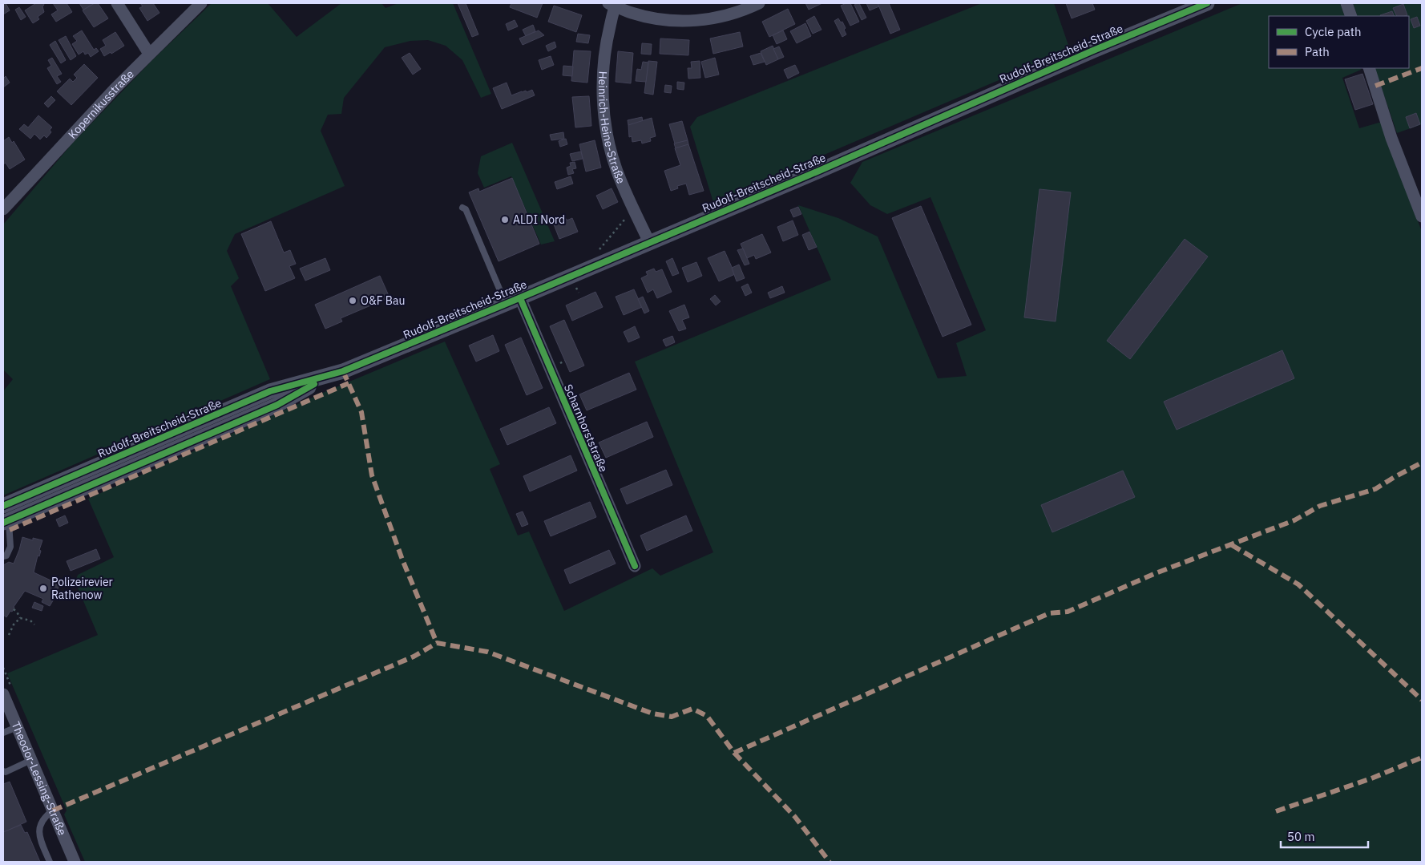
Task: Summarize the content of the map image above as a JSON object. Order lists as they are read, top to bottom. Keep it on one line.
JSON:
{"streets":{"street":["Rudolf-Breitscheid-Straße","Kopernikusstraße","Heinrich-Heine-Straße","Scharnhorststraße","Theodor-Lessing-Straße"]},"crossings":[["Rudolf-Breitscheid-Straße","Heinrich-Heine-Straße"],["Rudolf-Breitscheid-Straße","Scharnhorststraße"]],"places":["ALDI Nord","O&F Bau","Polizeirevier Rathenow"],"legend":["Cycle path","Path"],"scale_bar":"50 m"}
